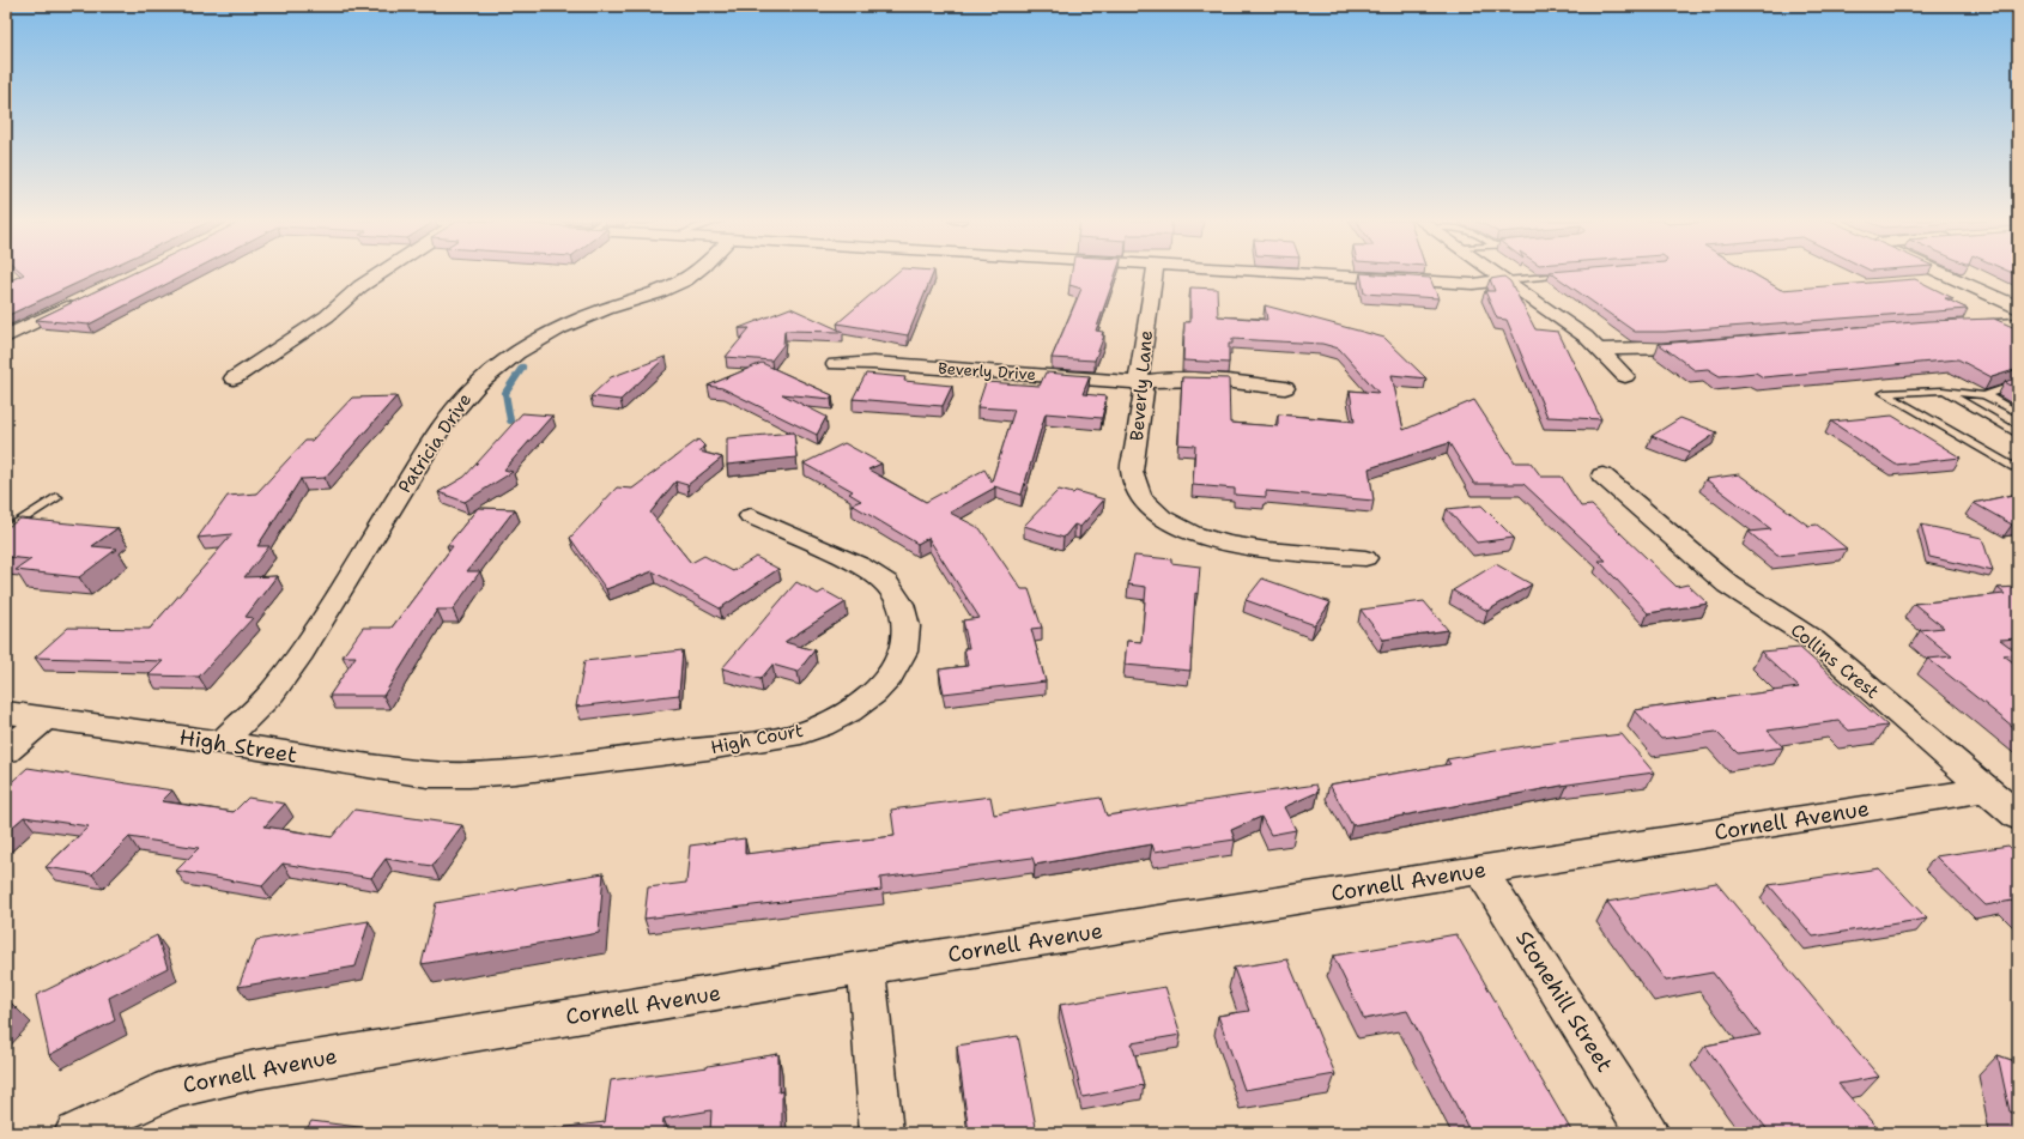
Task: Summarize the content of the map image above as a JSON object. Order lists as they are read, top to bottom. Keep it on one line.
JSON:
{"streets":{"street":["Beverly Drive","Beverly Lane","Patricia Drive","Collins Crest","High Court","High Street","Cornell Avenue","Stonehill Street"]},"crossings":[["Beverly Drive","Beverly Lane"],["Patricia Drive","High Street"],["Collins Crest","Cornell Avenue"],["High Court","High Street"],["Cornell Avenue","Stonehill Street"]]}
